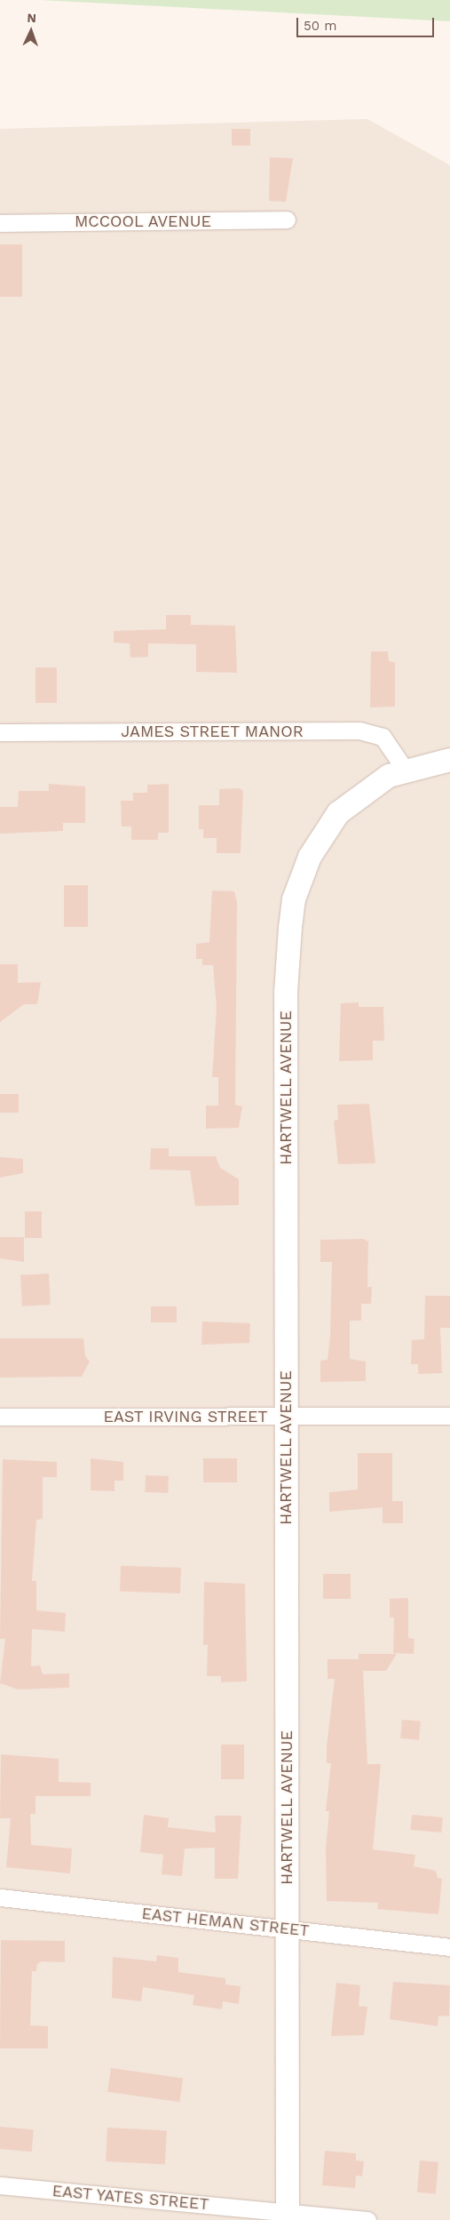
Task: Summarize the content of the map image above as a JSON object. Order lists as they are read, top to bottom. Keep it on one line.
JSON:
{"streets":{"street":["MCCOOL AVENUE","JAMES STREET MANOR","HARTWELL AVENUE","EAST IRVING STREET","EAST HEMAN STREET","EAST YATES STREET"]},"crossings":[["JAMES STREET MANOR","HARTWELL AVENUE"],["HARTWELL AVENUE","EAST IRVING STREET"],["HARTWELL AVENUE","EAST HEMAN STREET"],["HARTWELL AVENUE","EAST YATES STREET"]],"scale_bar":"50 m","north":"top"}
